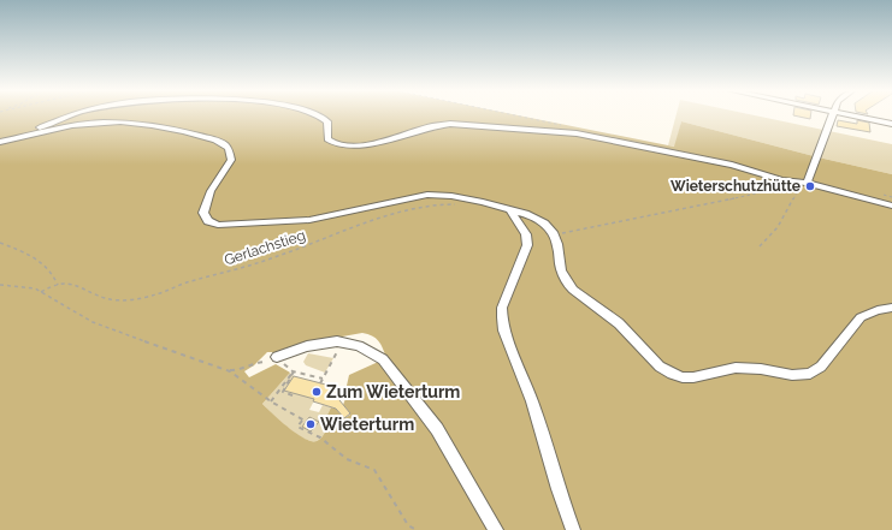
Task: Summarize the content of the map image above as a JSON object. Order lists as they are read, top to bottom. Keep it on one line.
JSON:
{"streets":{"path":["Gerlachstieg"]},"places":["Wieterschutzhütte","Zum Wieterturm","Wieterturm"]}
